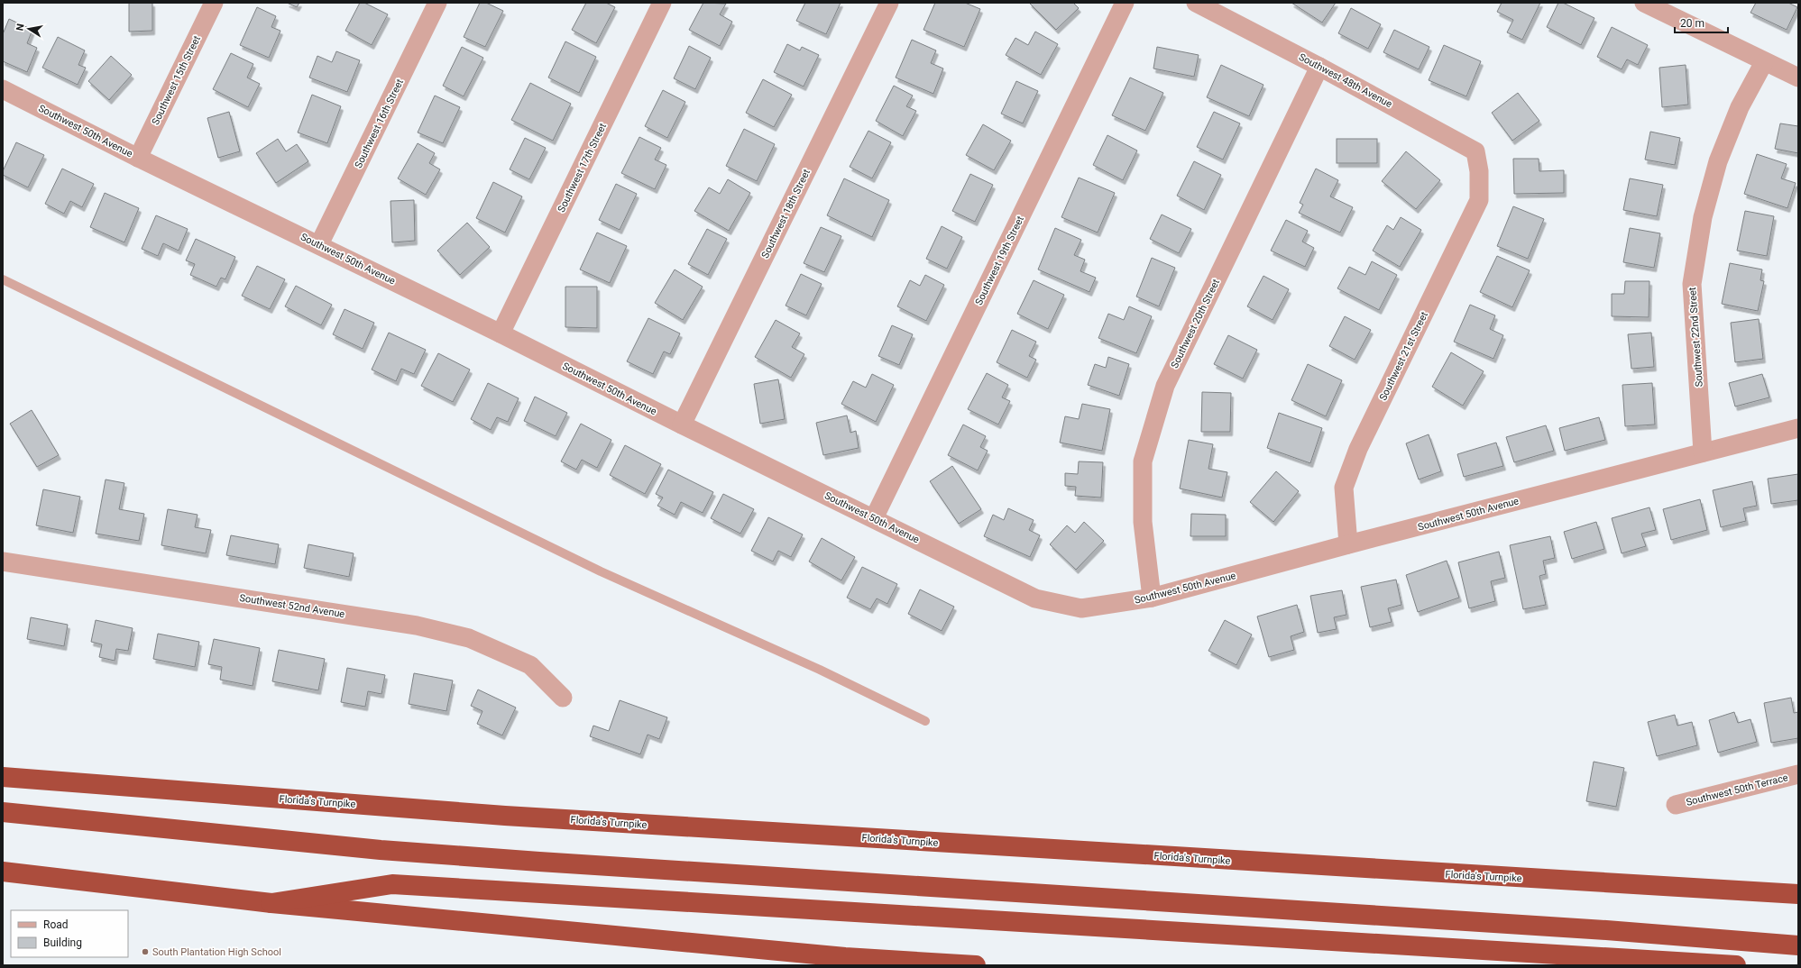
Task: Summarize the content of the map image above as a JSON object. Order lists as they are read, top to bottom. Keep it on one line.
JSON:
{"streets":{"highway":["Florida's Turnpike"],"street":["Southwest 15th Street","Southwest 48th Avenue","Southwest 16th Street","Southwest 50th Avenue","Southwest 17th Street","Southwest 18th Street","Southwest 19th Street","Southwest 20th Street","Southwest 22nd Street","Southwest 21st Street","Southwest 52nd Avenue","Southwest 50th Terrace"]},"crossings":[["Southwest 15th Street","Southwest 50th Avenue"],["Southwest 48th Avenue","Southwest 20th Street"],["Southwest 48th Avenue","Southwest 21st Street"],["Southwest 16th Street","Southwest 50th Avenue"],["Southwest 50th Avenue","Southwest 17th Street"],["Southwest 50th Avenue","Southwest 18th Street"],["Southwest 50th Avenue","Southwest 19th Street"],["Southwest 50th Avenue","Southwest 20th Street"],["Southwest 50th Avenue","Southwest 22nd Street"],["Southwest 50th Avenue","Southwest 21st Street"]],"places":["South Plantation High School"],"legend":["Road","Building"],"scale_bar":"20 m","north":"left"}
